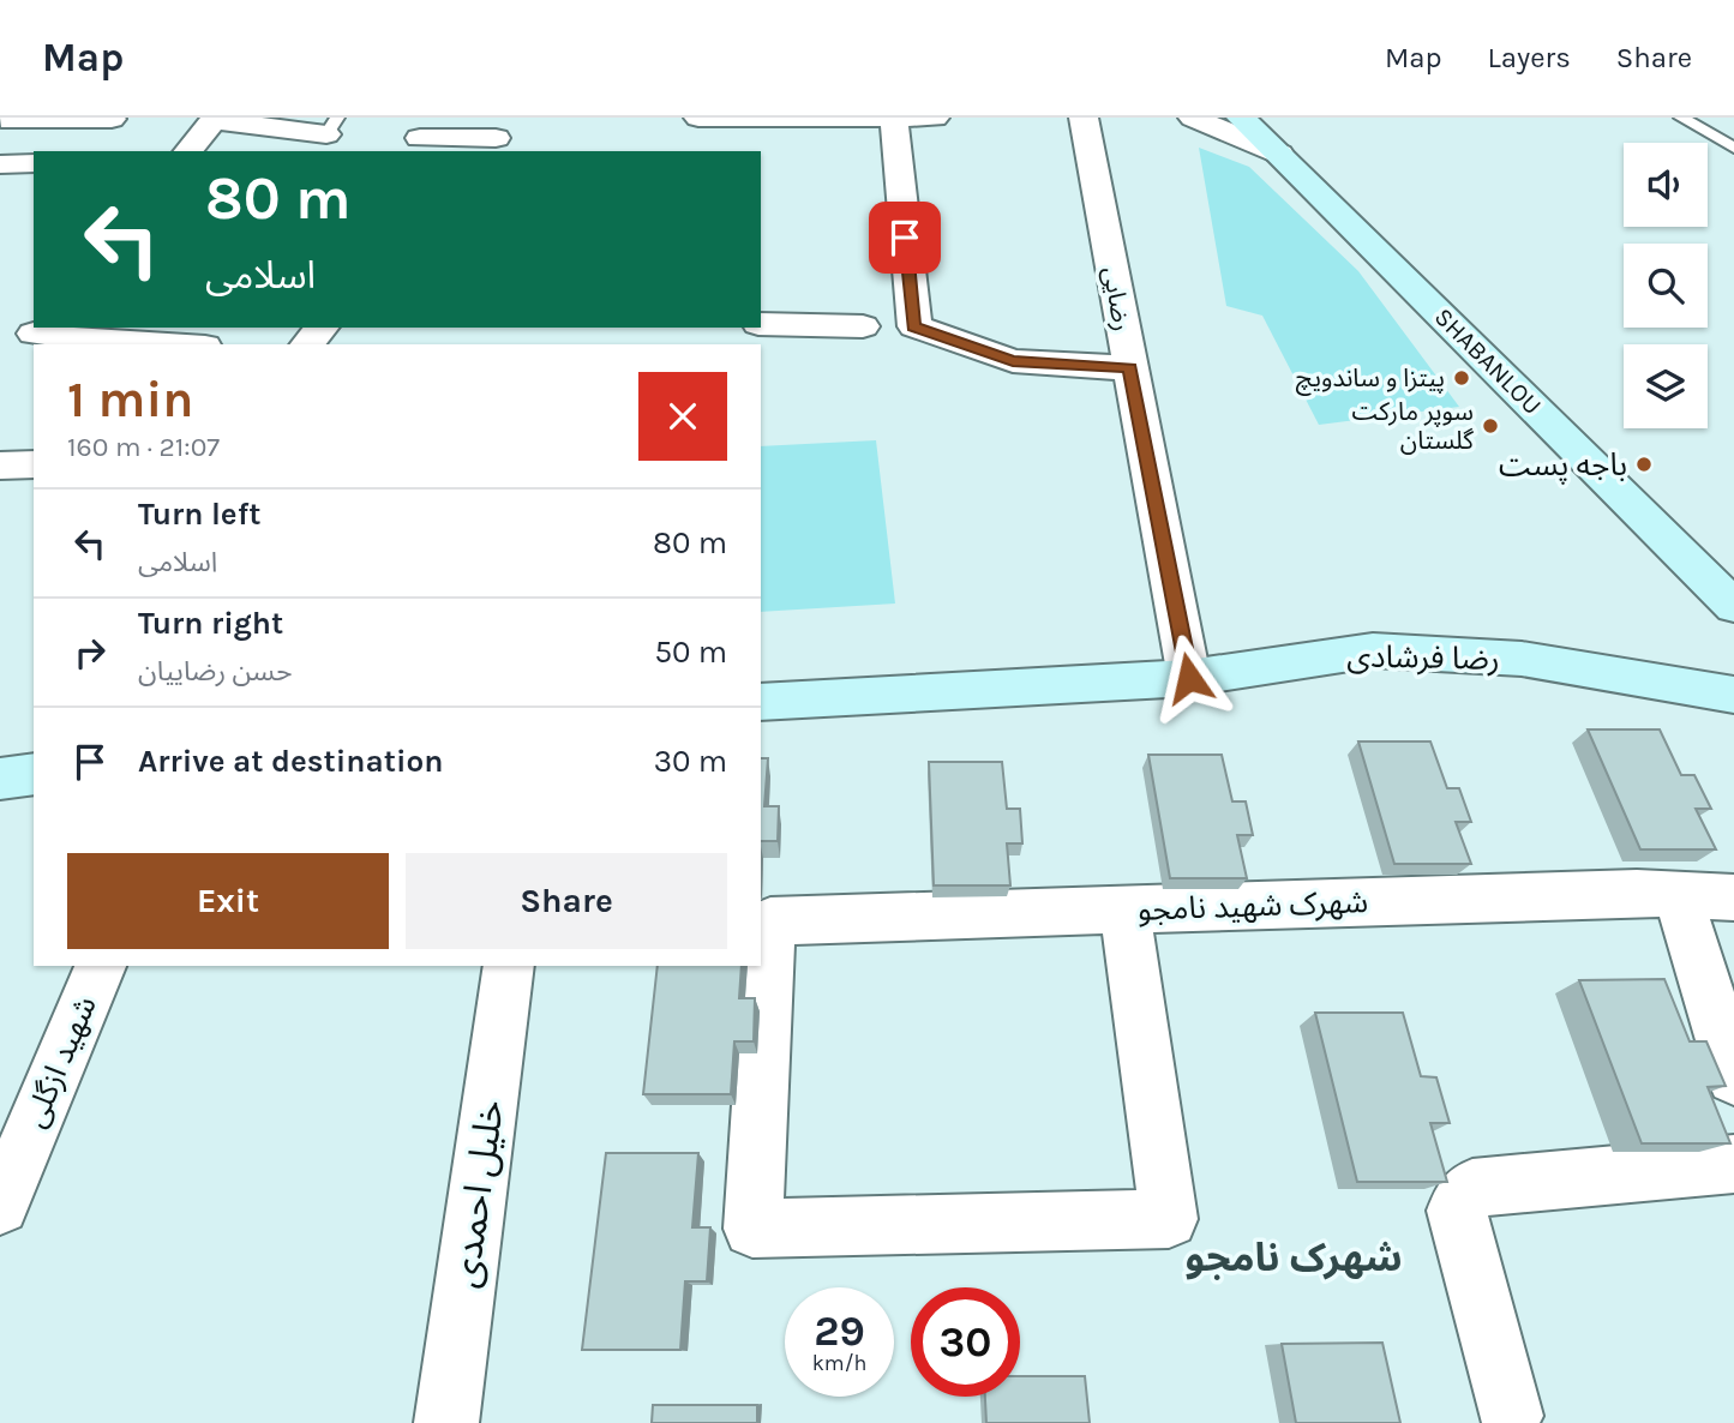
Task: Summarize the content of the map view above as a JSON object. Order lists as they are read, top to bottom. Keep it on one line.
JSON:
{"streets":{"main road":["SHABANLOU","رضا فرشادی"],"street":["رضایی","شهرک شهید نامجو","شهید ازگلی","خلیل احمدی"]},"crossings":[["رضایی","رضا فرشادی"]],"districts":["شهرک نامجو"],"places":["پیتزا و ساندویچ","سوپر مارکت گلستان","باجه پست"],"page":{"header":"Map","nav":["Map","Layers","Share"],"turn":["80 m","اسلامی"],"heading":["1 min","160 m · 21:07"],"list":[{"name":"Turn left","note":"اسلامی","value":"80 m"},{"name":"Turn right","note":"حسن رضاییان","value":"50 m"},{"name":"Arrive at destination","value":"30 m"}],"buttons":["Exit","Share"],"speed":"29 km/h","limit":"30"}}
